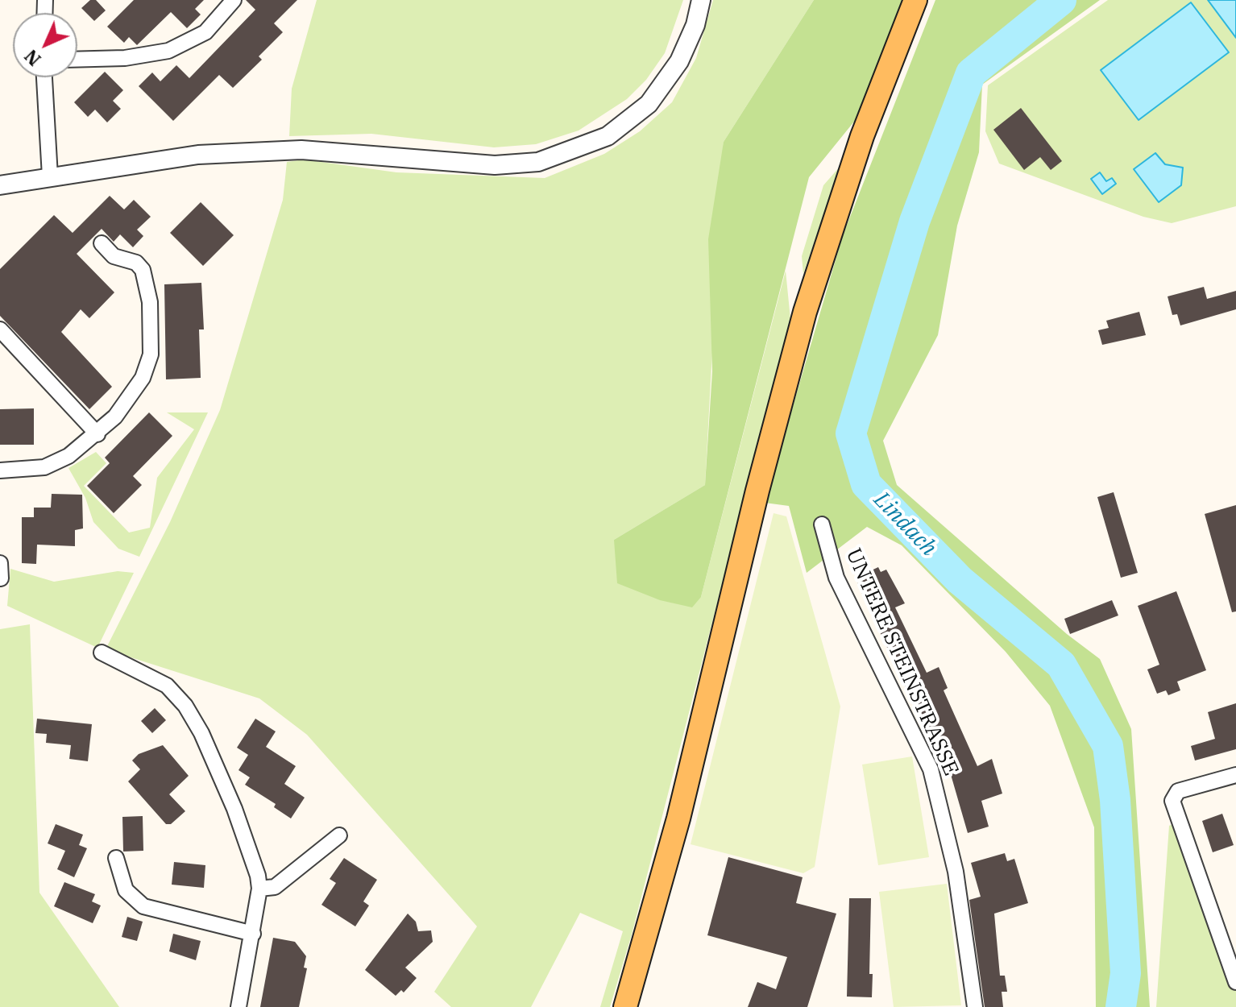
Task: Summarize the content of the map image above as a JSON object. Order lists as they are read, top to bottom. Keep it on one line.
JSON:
{"streets":{"street":["UNTERE STEINSTRASSE"]},"water":["Lindach"],"north":"bottom left"}
